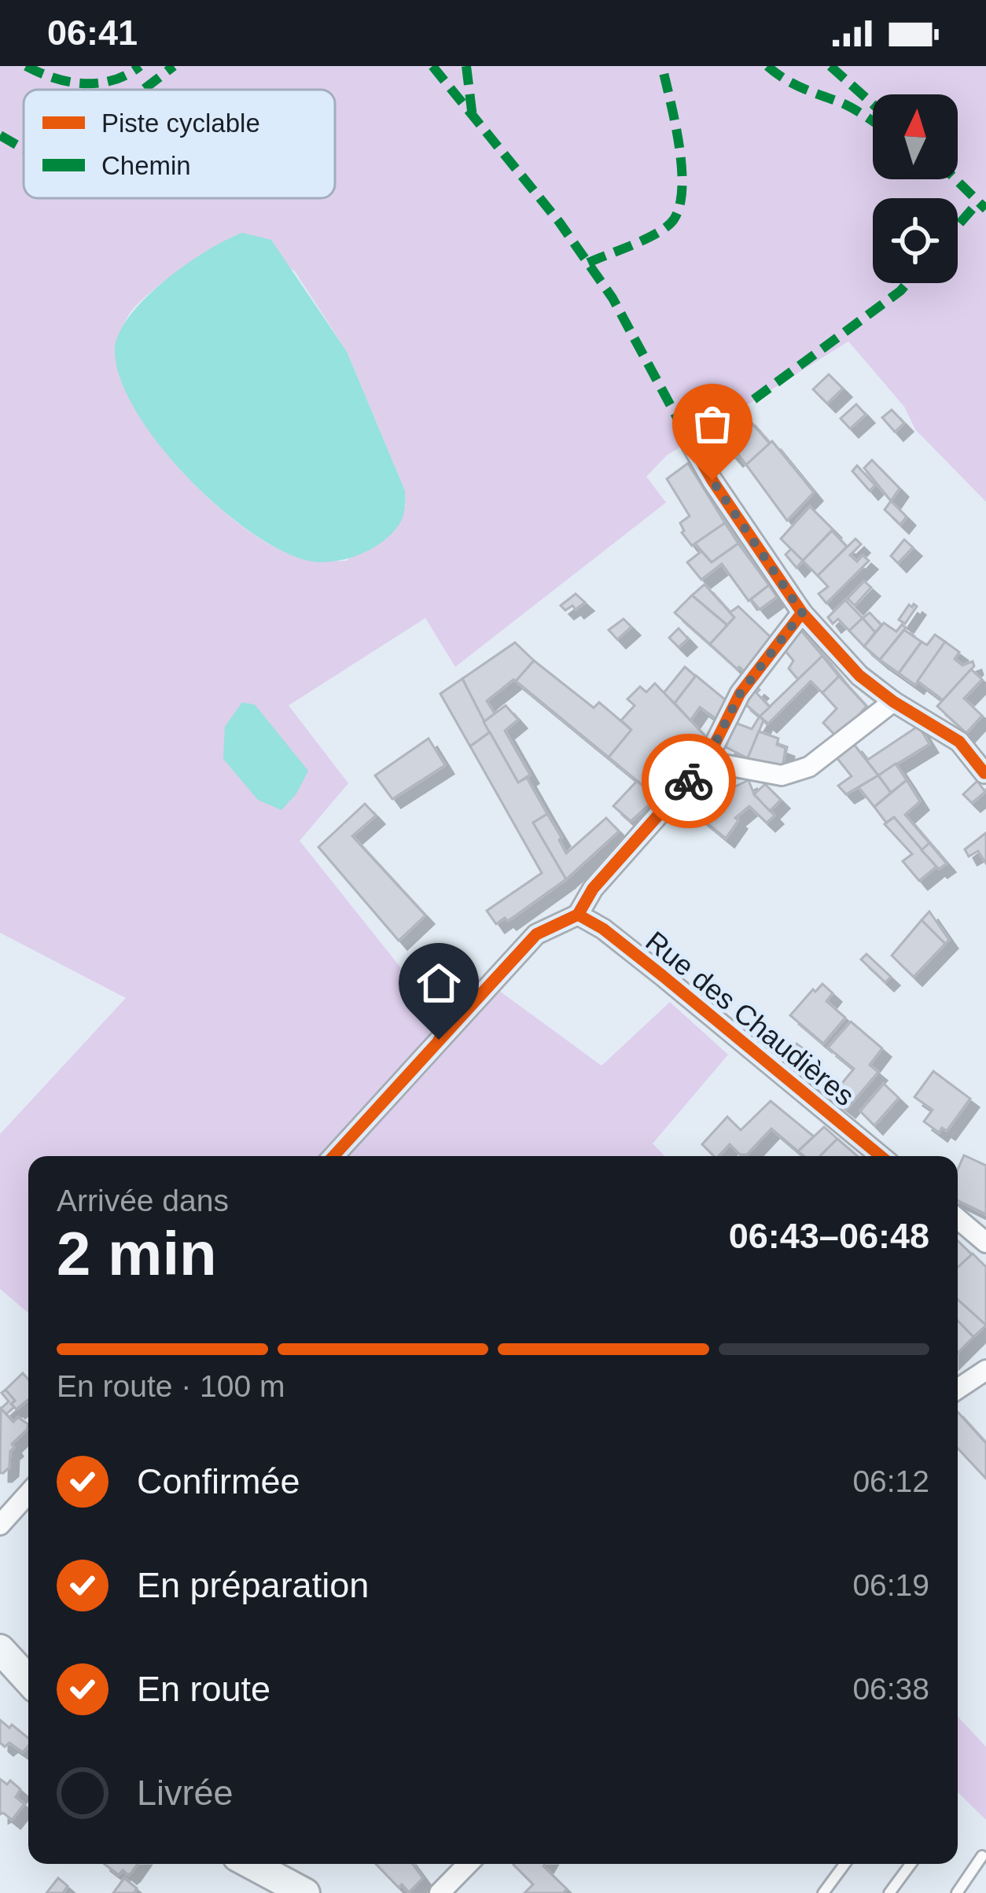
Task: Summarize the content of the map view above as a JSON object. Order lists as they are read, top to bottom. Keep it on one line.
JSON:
{"streets":{"street":["Rue des Chaudières"]},"legend":["Piste cyclable","Chemin"],"north":"top","page":{"status":"06:41","heading":["2 min","Arrivée dans","06:43–06:48"],"bar":"En route · 100 m","list":[["Confirmée","06:12"],["En préparation","06:19"],["En route","06:38"],"Livrée"]}}
